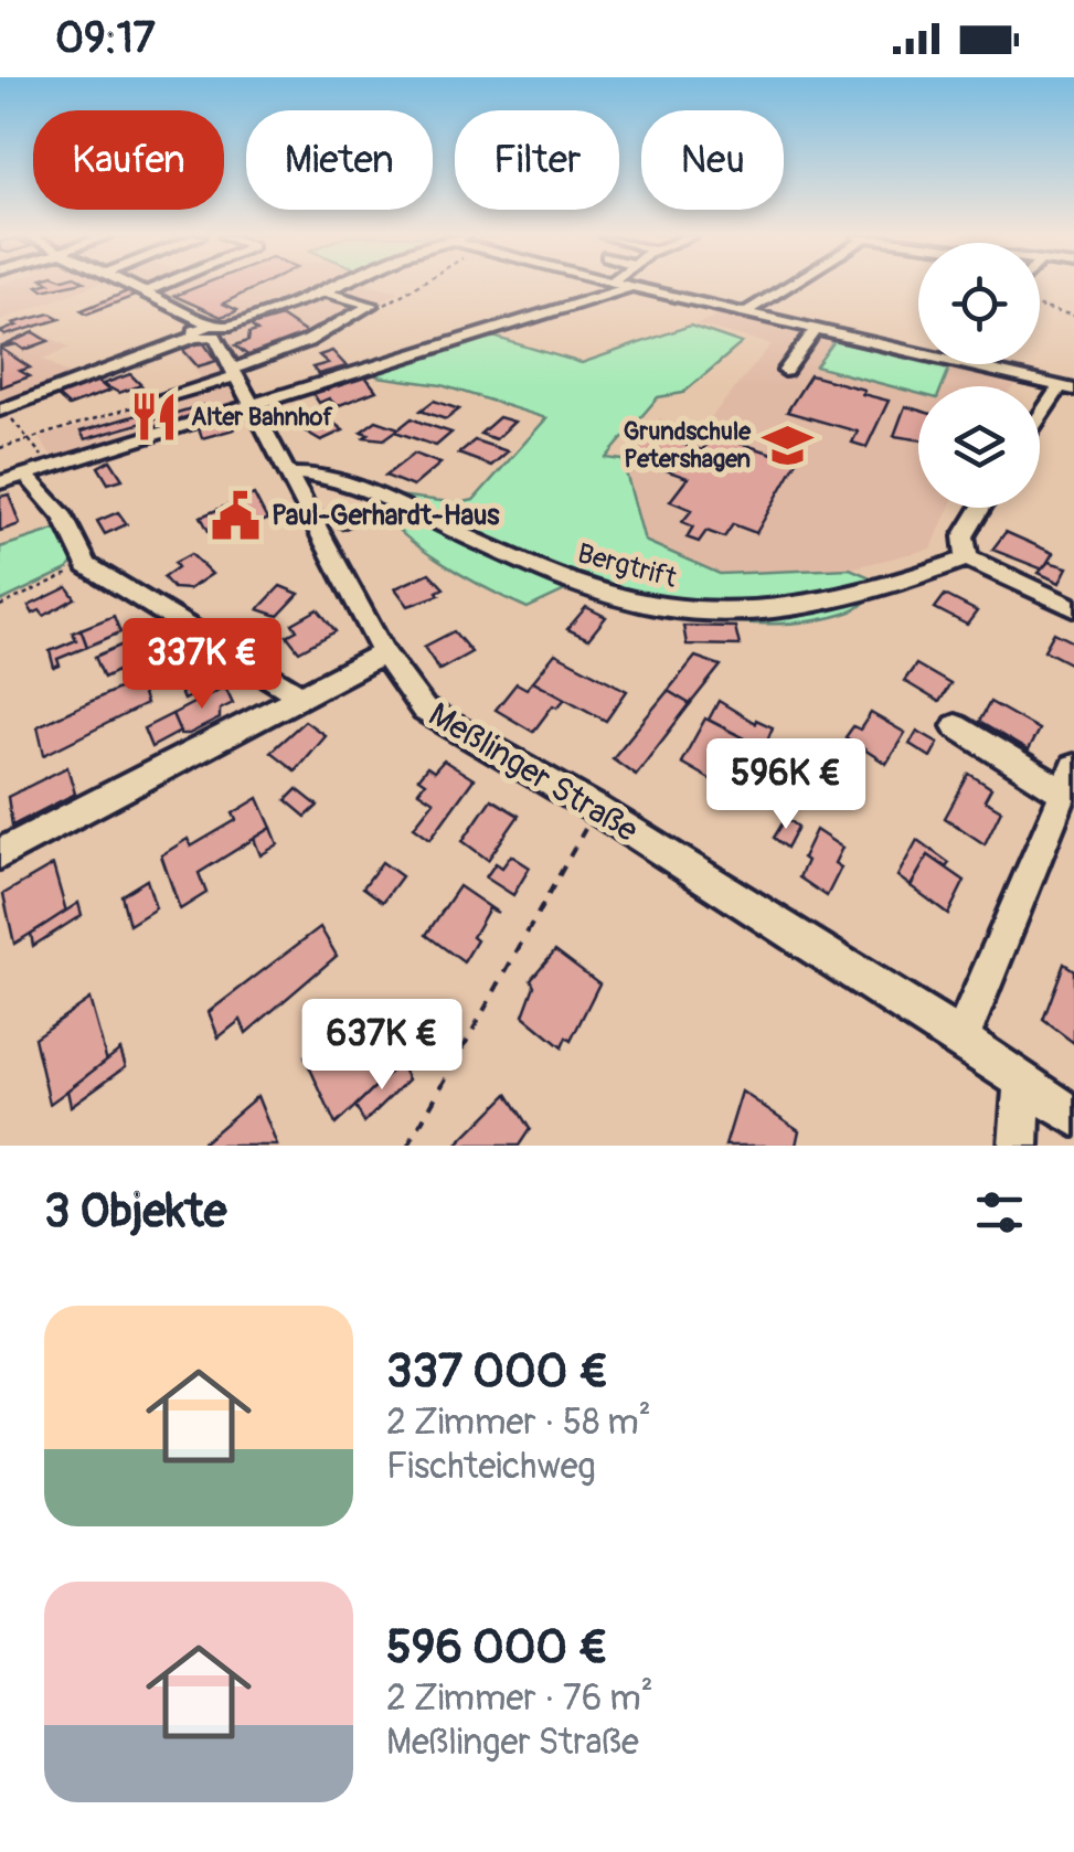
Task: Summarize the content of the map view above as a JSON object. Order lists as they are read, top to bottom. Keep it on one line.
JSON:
{"streets":{"street":["Bergtrift","Meßlinger Straße"]},"crossings":[["Bergtrift","Meßlinger Straße"]],"places":{"restaurant":["Alter Bahnhof"],"school or university":["Grundschule Petershagen"],"public building":["Paul-Gerhardt-Haus"]},"page":{"status":"09:17","chip":["Kaufen","Mieten","Filter","Neu"],"price":["337K €","596K €","637K €"],"heading":"3 Objekte","list":[{"name":"337 000 €","note":"2 Zimmer · 58 m² · Fischteichweg"},{"name":"596 000 €","note":"2 Zimmer · 76 m² · Meßlinger Straße"}]}}
